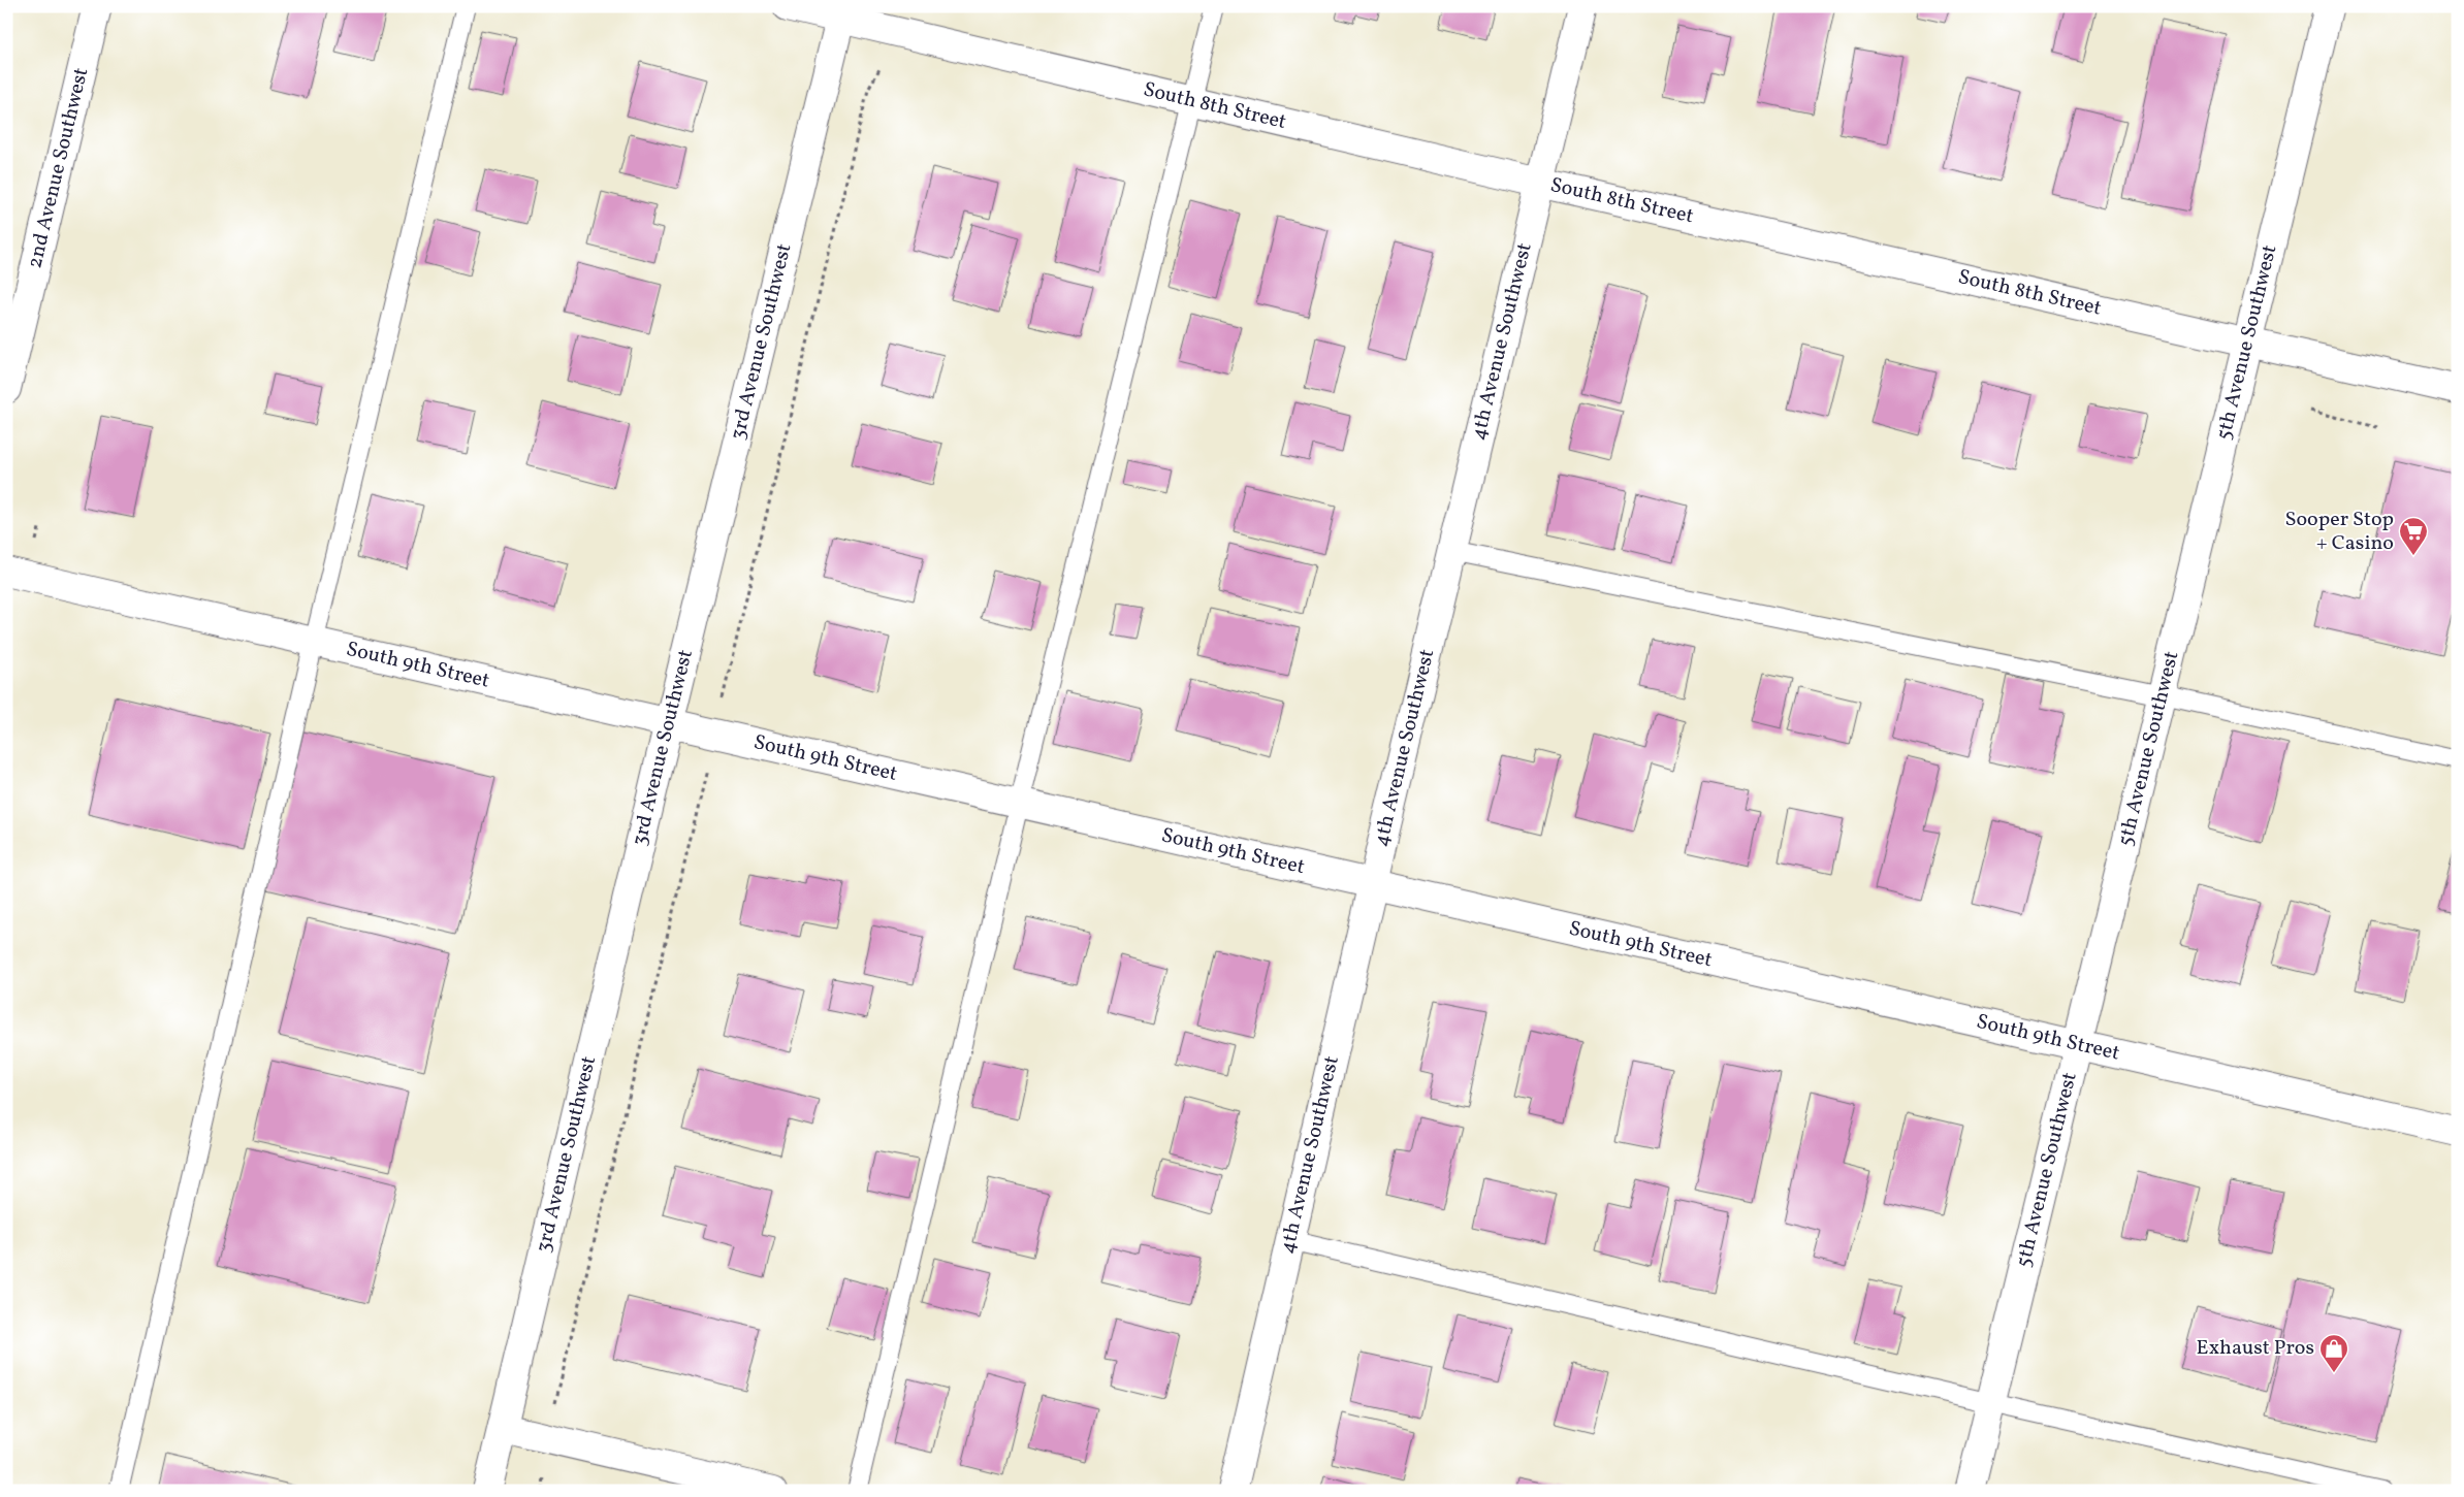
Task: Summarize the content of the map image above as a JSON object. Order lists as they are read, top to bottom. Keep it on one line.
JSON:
{"streets":{"street":["South 8th Street","2nd Avenue Southwest","4th Avenue Southwest","3rd Avenue Southwest","5th Avenue Southwest","South 9th Street"]},"crossings":[["South 8th Street","4th Avenue Southwest"],["South 8th Street","3rd Avenue Southwest"],["South 8th Street","5th Avenue Southwest"],["4th Avenue Southwest","South 9th Street"],["3rd Avenue Southwest","South 9th Street"],["5th Avenue Southwest","South 9th Street"]],"places":{"supermarket":["Sooper Stop + Casino"],"shop":["Exhaust Pros"]}}
